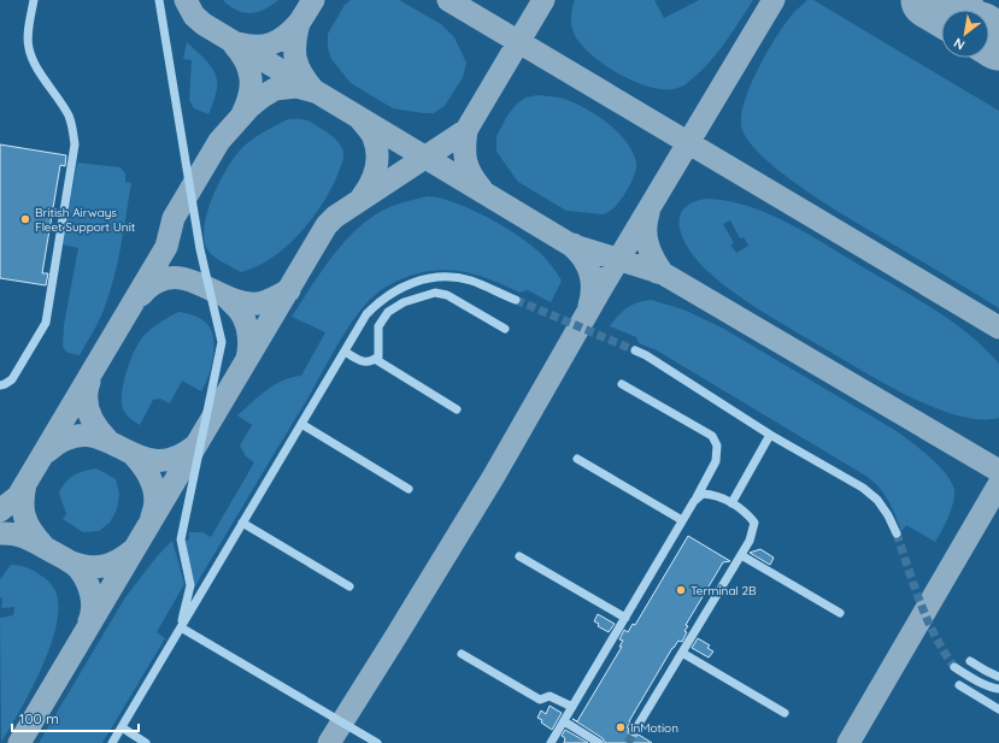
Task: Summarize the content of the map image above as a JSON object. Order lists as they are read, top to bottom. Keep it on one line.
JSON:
{"places":["British Airways Fleet Support Unit","Terminal 2B","InMotion"],"scale_bar":"100 m","north":"bottom left"}
